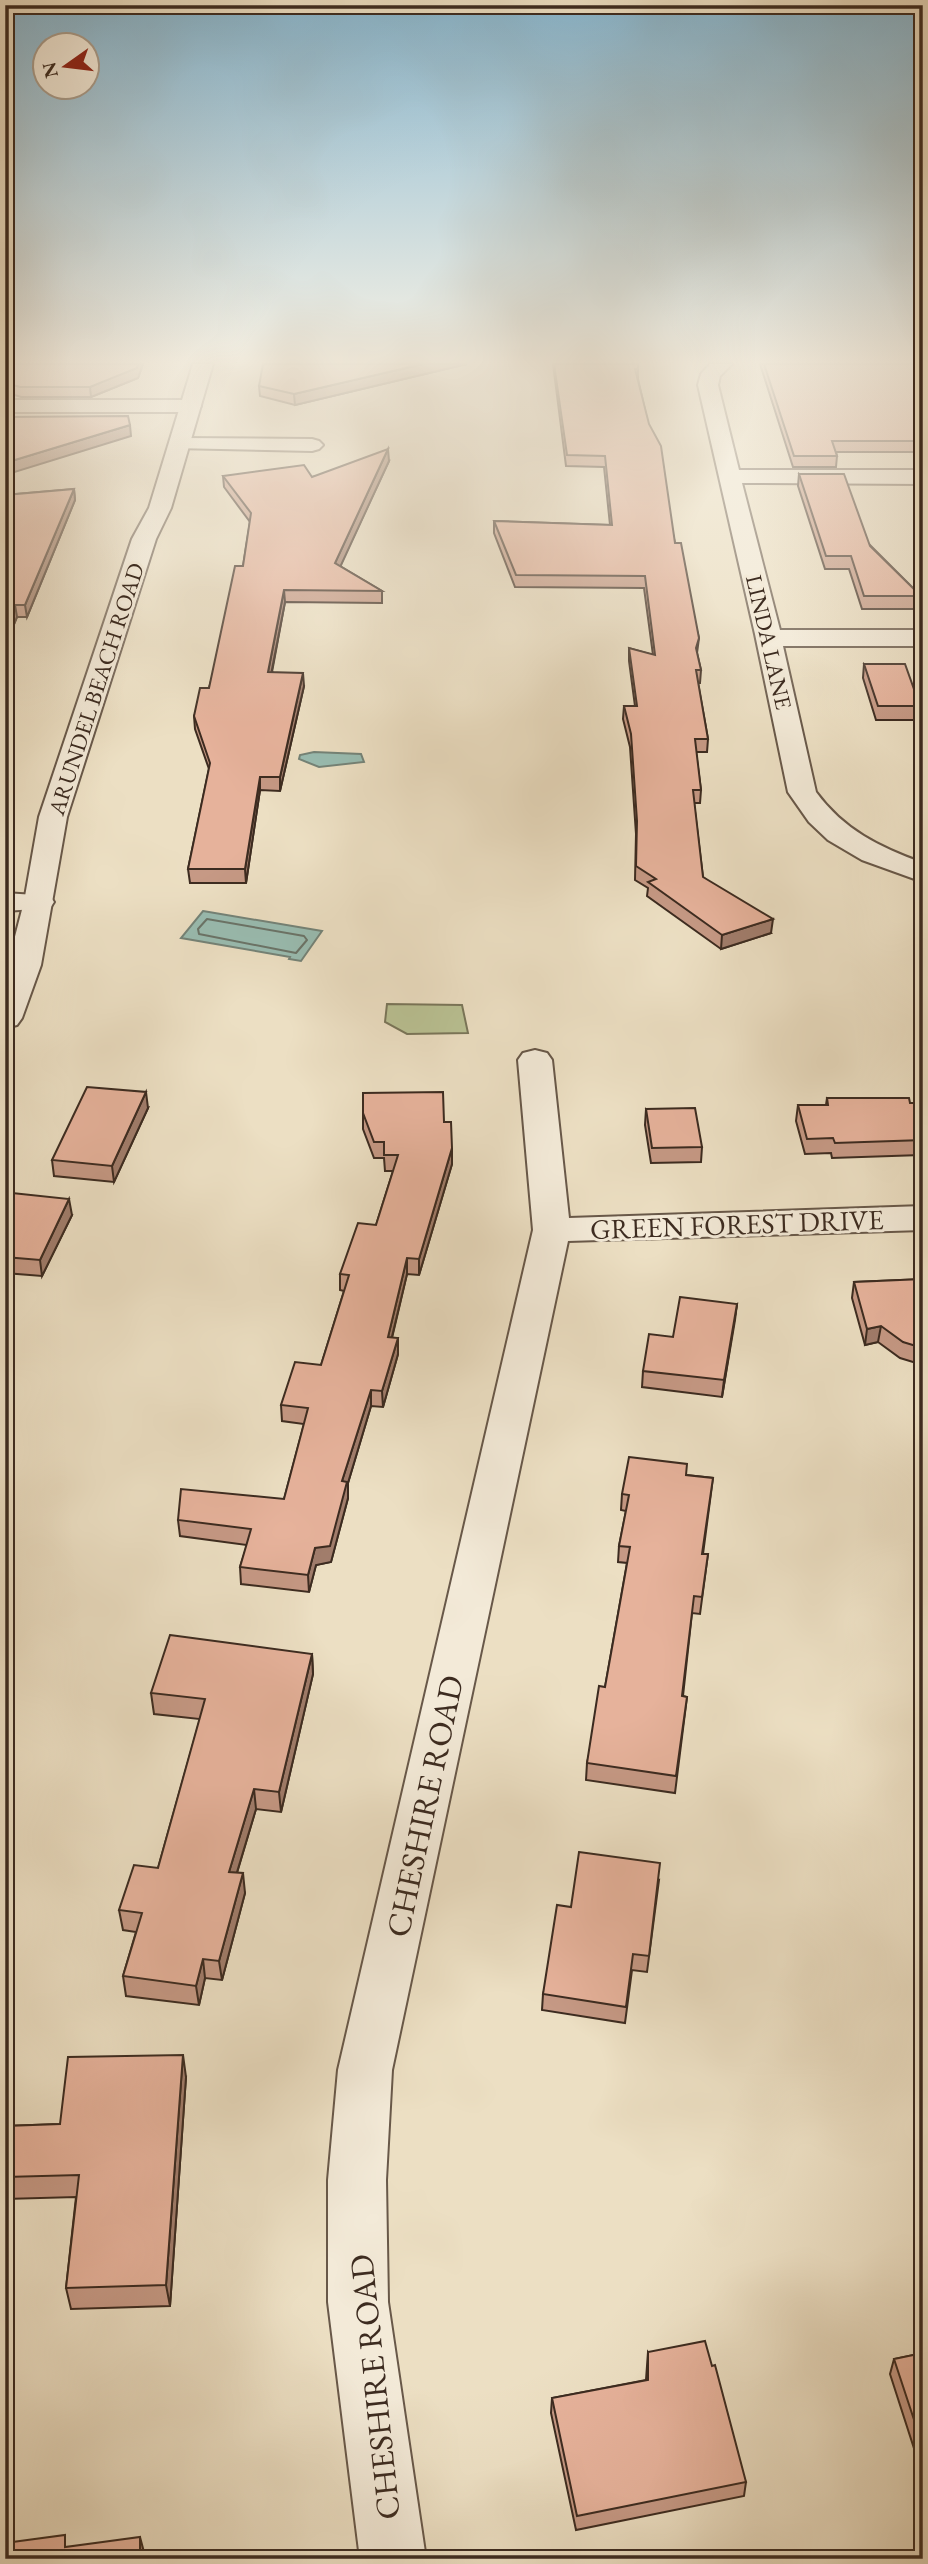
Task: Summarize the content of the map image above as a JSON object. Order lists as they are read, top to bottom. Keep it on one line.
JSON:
{"streets":{"street":["LINDA LANE","ARUNDEL BEACH ROAD","GREEN FOREST DRIVE","CHESHIRE ROAD"]},"crossings":[["GREEN FOREST DRIVE","CHESHIRE ROAD"]],"north":"left"}
